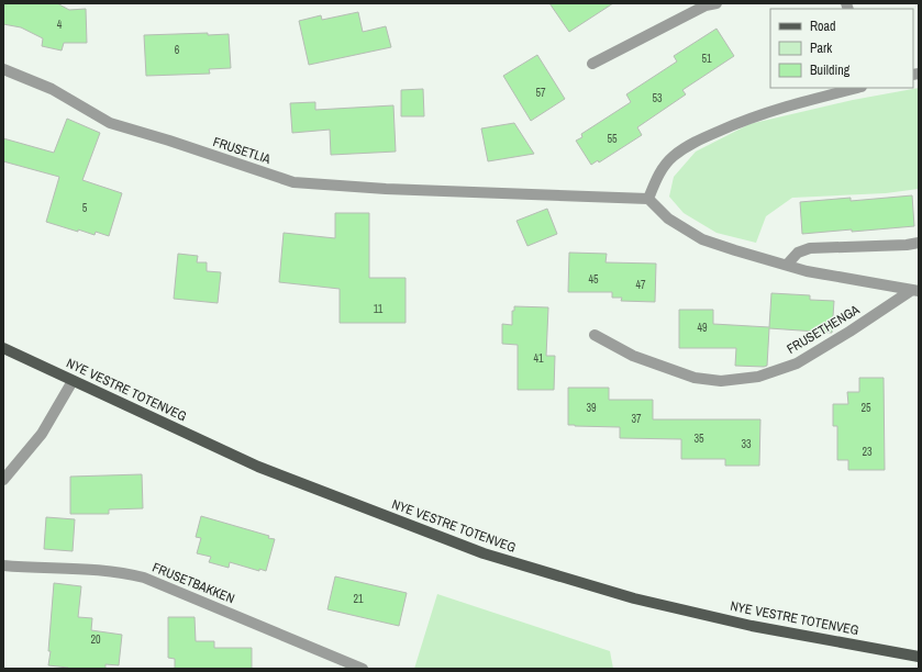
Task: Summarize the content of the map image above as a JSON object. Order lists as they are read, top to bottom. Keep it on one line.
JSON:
{"streets":{"main road":["NYE VESTRE TOTENVEG"],"street":["FRUSETLIA","FRUSETHENGA","FRUSETBAKKEN"]},"crossings":[["FRUSETLIA","FRUSETHENGA"]],"house_numbers":["4","6","51","57","53","55","5","45","47","11","49","41","39","25","37","35","33","23","21","20"],"legend":["Road","Park","Building"]}
